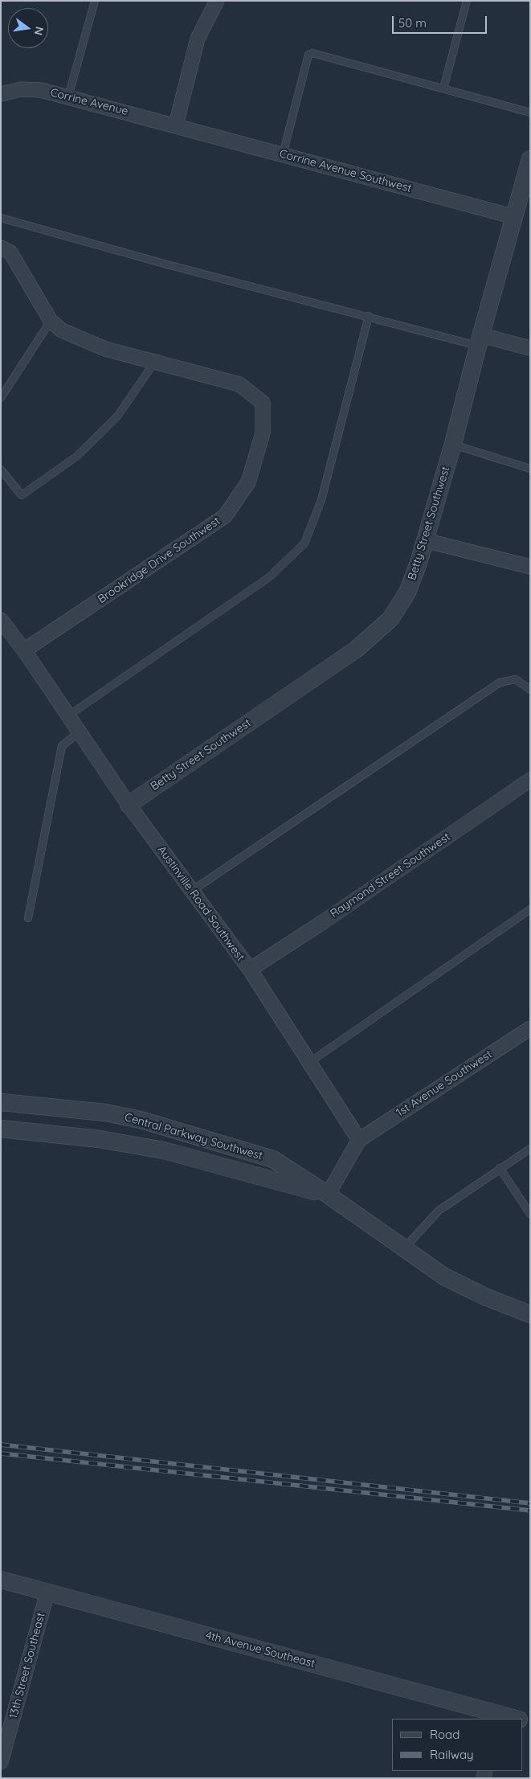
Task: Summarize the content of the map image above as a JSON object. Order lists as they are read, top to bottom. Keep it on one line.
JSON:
{"streets":{"street":["Corrine Avenue","Corrine Avenue Southwest","Betty Street Southwest","Brookridge Drive Southwest","Raymond Street Southwest","Austinville Road Southwest","1st Avenue Southwest","Central Parkway Southwest","4th Avenue Southeast","13th Street Southeast"]},"crossings":[["Corrine Avenue","Corrine Avenue Southwest"],["Corrine Avenue Southwest","Betty Street Southwest"],["Betty Street Southwest","Austinville Road Southwest"],["Brookridge Drive Southwest","Austinville Road Southwest"],["Raymond Street Southwest","Austinville Road Southwest"],["Austinville Road Southwest","1st Avenue Southwest"],["4th Avenue Southeast","13th Street Southeast"]],"legend":["Road","Railway"],"scale_bar":"50 m","north":"right"}
